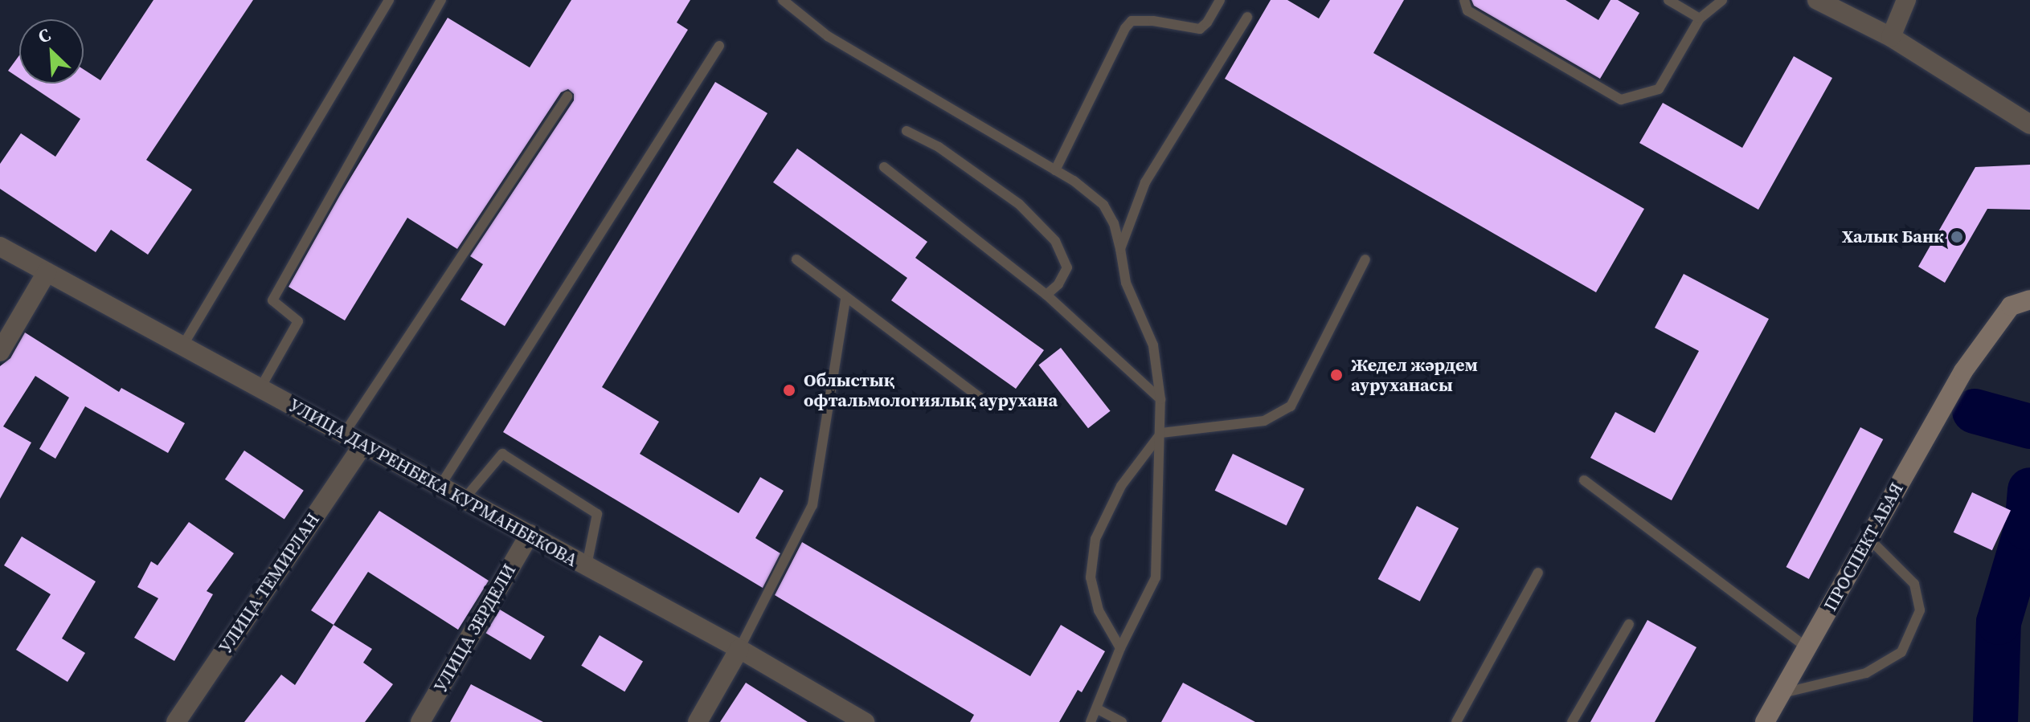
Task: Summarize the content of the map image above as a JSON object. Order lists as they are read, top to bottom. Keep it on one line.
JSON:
{"streets":{"main road":["ПРОСПЕКТ АБАЯ"],"street":["УЛИЦА ДАУРЕНБЕКА КУРМАНБЕКОВА","УЛИЦА ТЕМИРЛАН","УЛИЦА ЗЕРДЕЛИ"]},"crossings":[["УЛИЦА ДАУРЕНБЕКА КУРМАНБЕКОВА","УЛИЦА ТЕМИРЛАН"],["УЛИЦА ДАУРЕНБЕКА КУРМАНБЕКОВА","УЛИЦА ЗЕРДЕЛИ"]],"places":["Халык Банк","Жедел жәрдем ауруханасы","Облыстық офтальмологиялық аурухана"],"north":"top left"}
